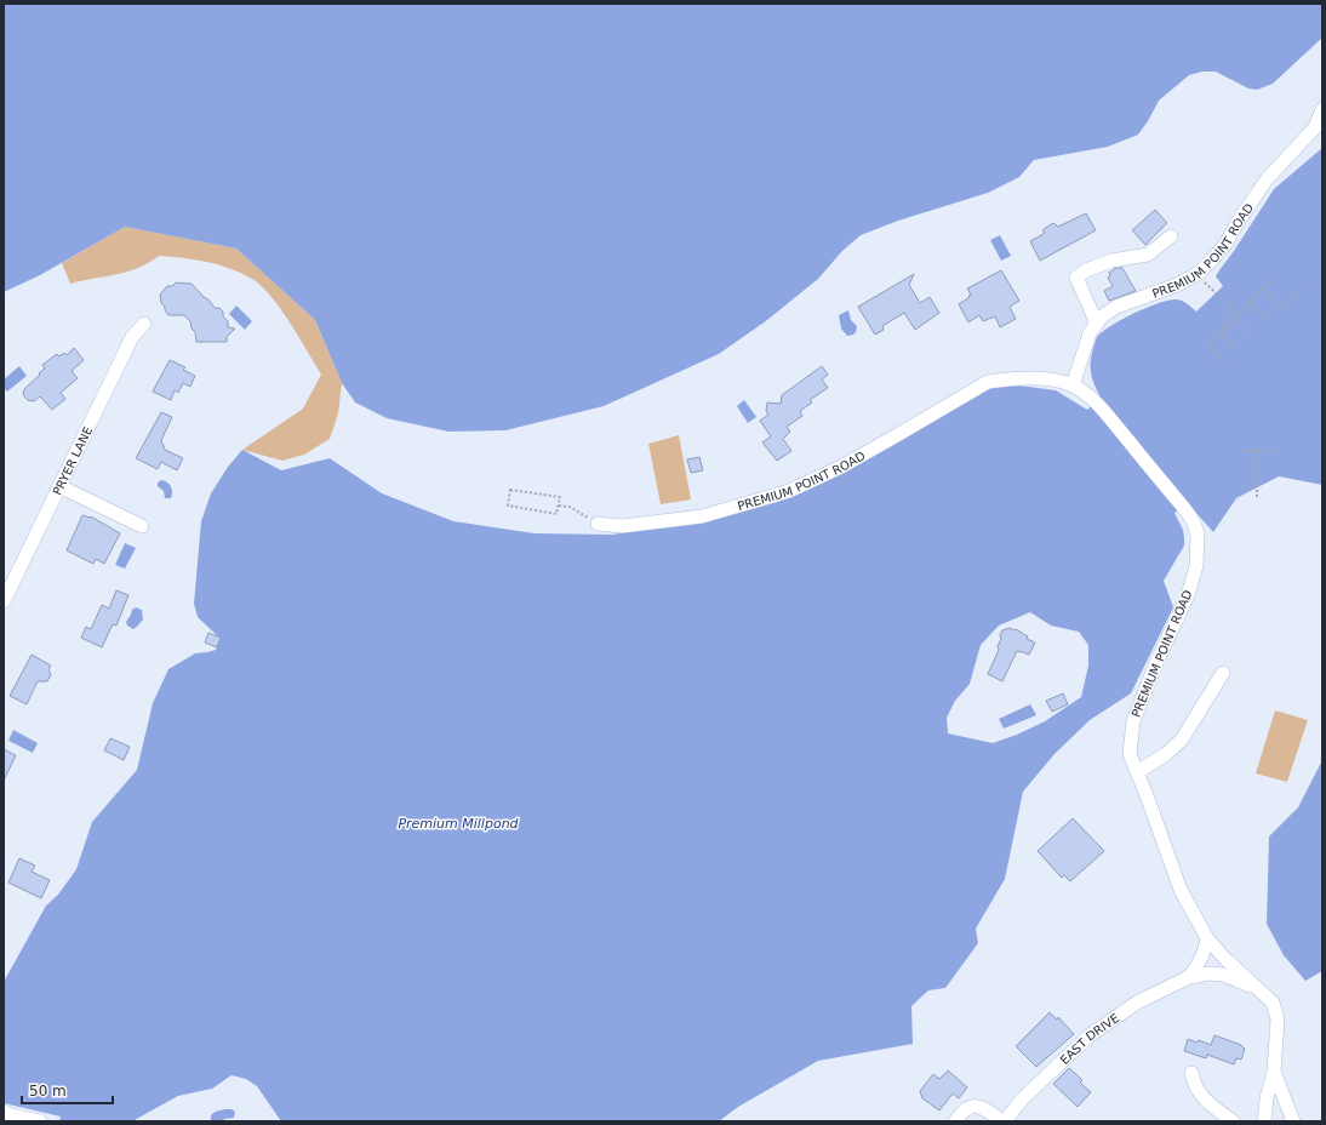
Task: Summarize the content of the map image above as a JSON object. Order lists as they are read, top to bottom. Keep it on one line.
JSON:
{"streets":{"street":["PREMIUM POINT ROAD","PRYER LANE","EAST DRIVE"]},"crossings":[["PREMIUM POINT ROAD","EAST DRIVE"]],"water":["Premium Millpond"],"scale_bar":"50 m"}
